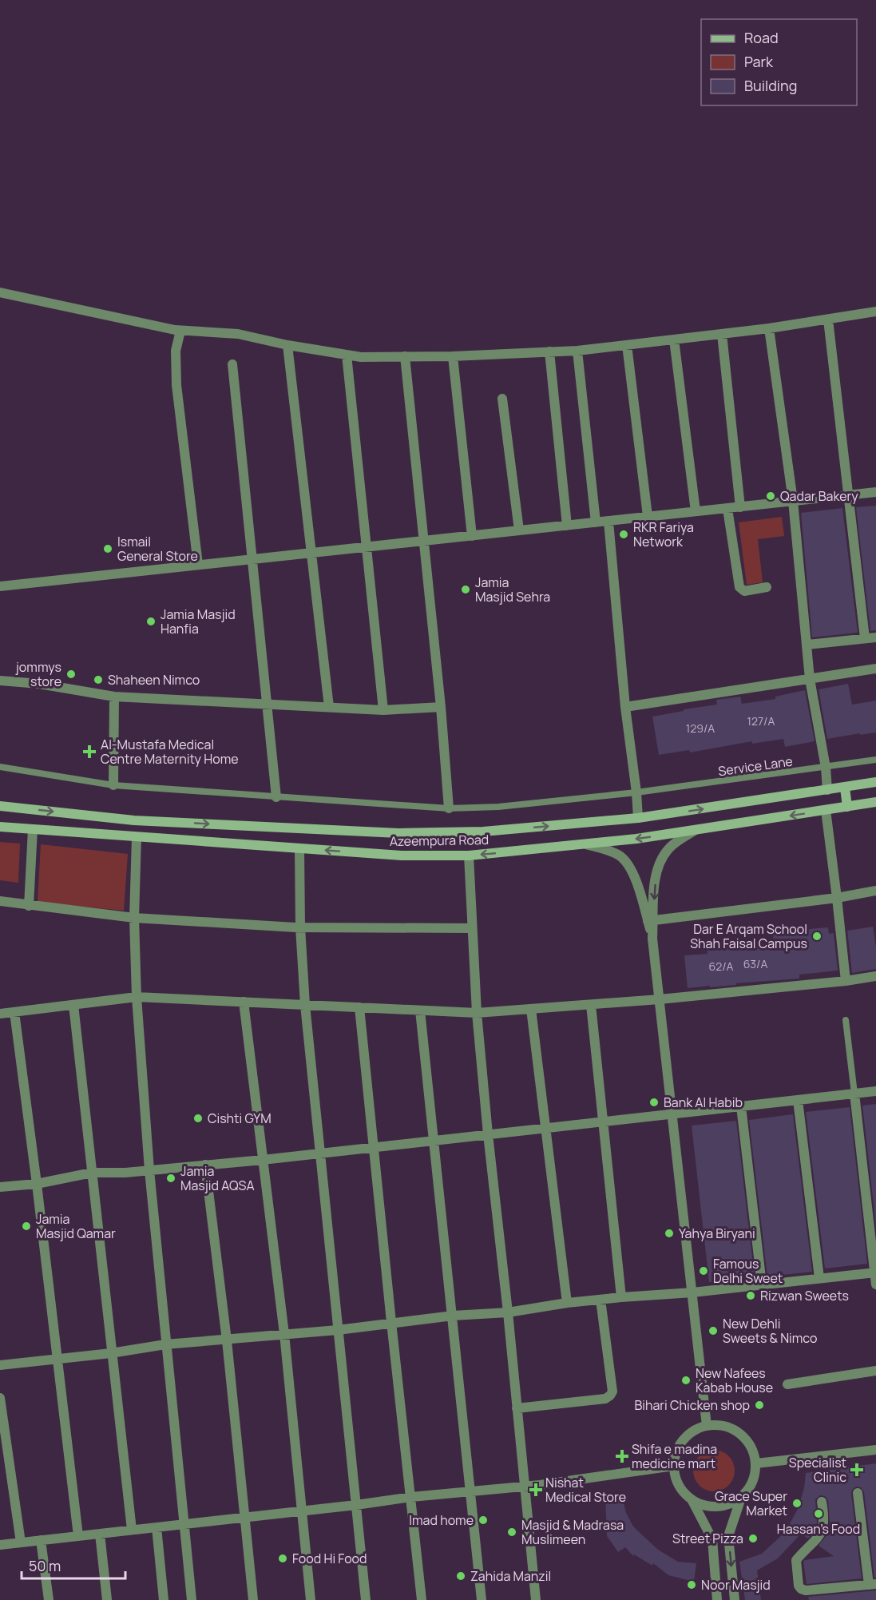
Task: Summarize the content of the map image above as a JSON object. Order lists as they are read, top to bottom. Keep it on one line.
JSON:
{"streets":{"main road":["Azeempura Road"],"lane":["Service Lane"]},"places":{"other":["Qadar Bakery","RKR Fariya Network","Ismail General Store","Jamia Masjid Sehra","Jamia Masjid Hanfia","jommys store","Shaheen Nimco","Dar E Arqam School Shah Faisal Campus","Bank Al Habib","Cishti GYM","Jamia Masjid AQSA","Jamia Masjid Qamar","Yahya Biryani","Famous Delhi Sweet","Rizwan Sweets","New Dehli Sweets & Nimco","New Nafees Kabab House","Bihari Chicken shop","Grace Super Market","Hassan's Food","Imad home","Masjid & Madrasa Muslimeen","Street Pizza","Food Hi Food","Zahida Manzil","Noor Masjid"],"health":["Al-Mustafa Medical Centre Maternity Home","Shifa e madina medicine mart","Specialist Clinic","Nishat Medical Store"]},"house_numbers":["127/A","129/A","63/A","62/A"],"legend":["Road","Park","Building"],"scale_bar":"50 m"}
